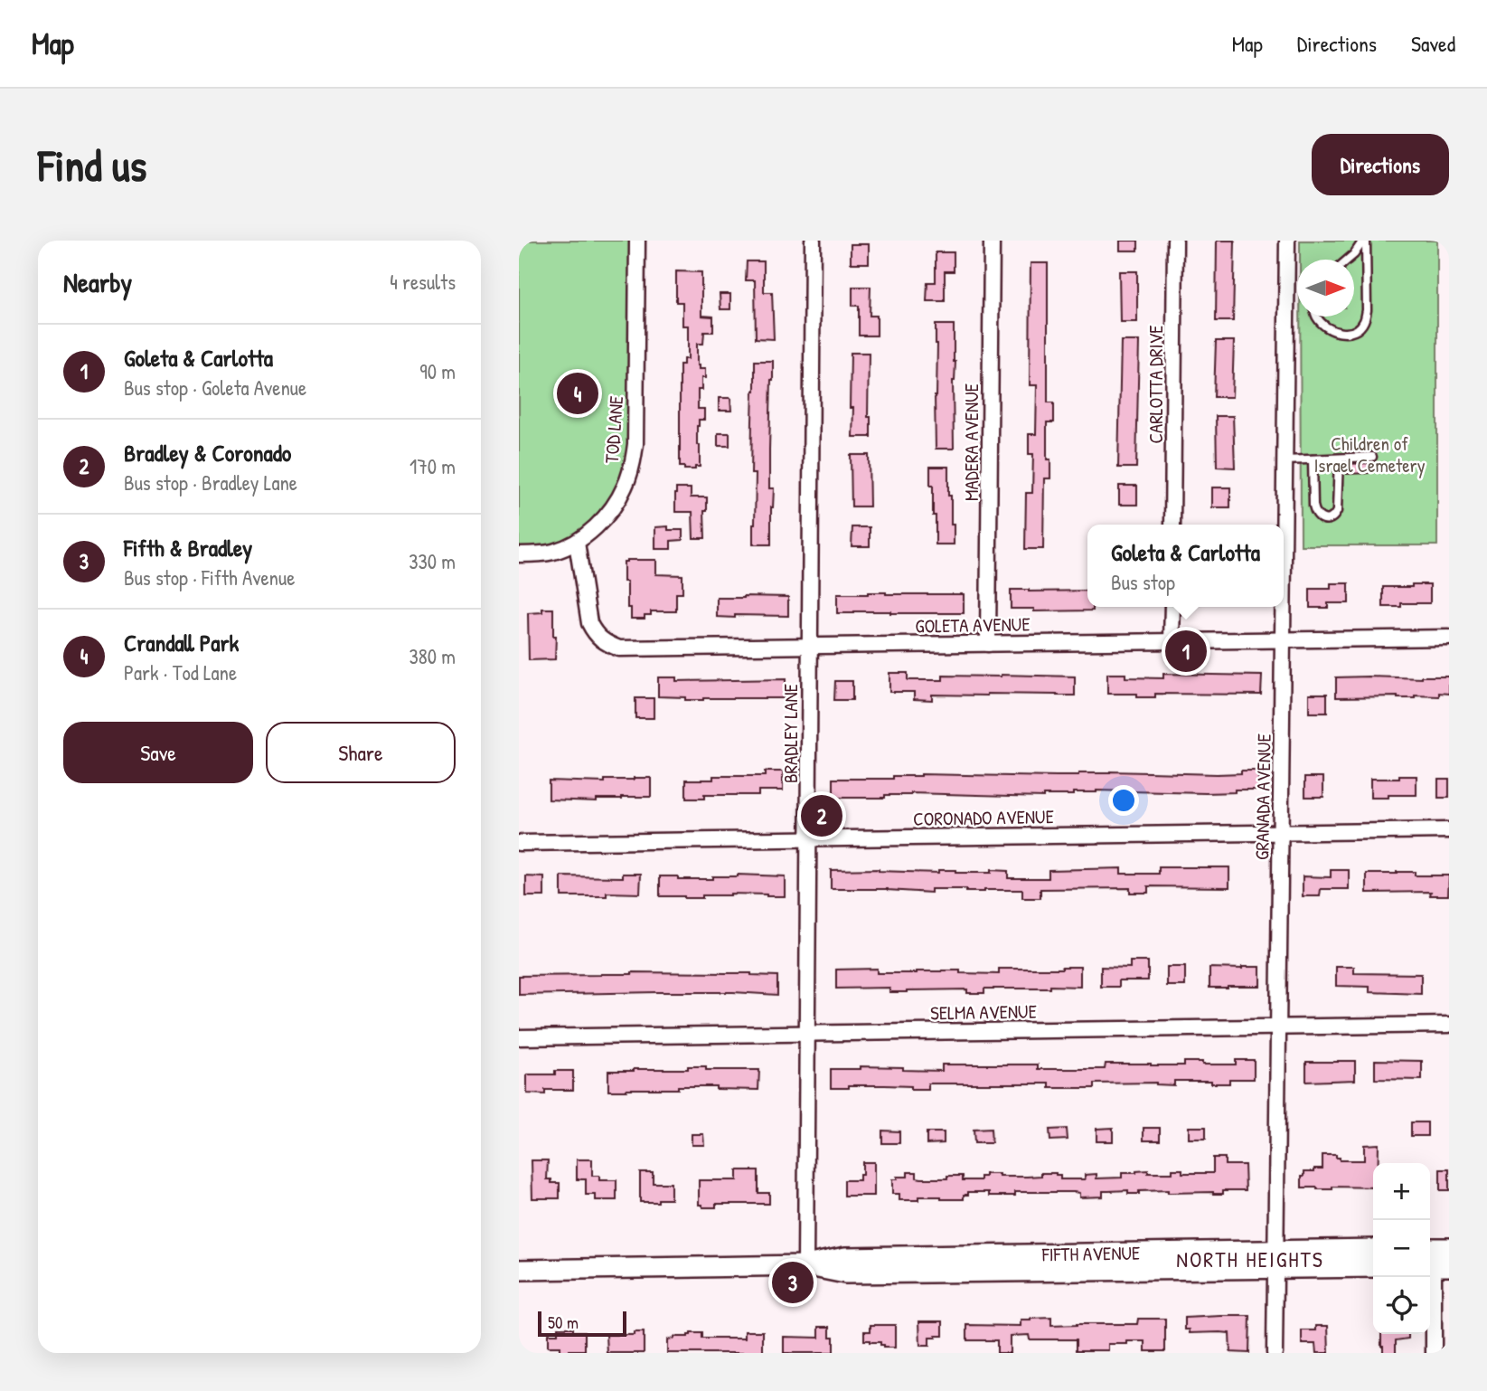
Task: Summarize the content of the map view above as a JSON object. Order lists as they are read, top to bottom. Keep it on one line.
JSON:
{"streets":{"street":["CARLOTTA DRIVE","TOD LANE","MADERA AVENUE","GOLETA AVENUE","BRADLEY LANE","GRANADA AVENUE","CORONADO AVENUE","SELMA AVENUE","FIFTH AVENUE"]},"crossings":[["TOD LANE","GOLETA AVENUE"],["MADERA AVENUE","GOLETA AVENUE"],["GOLETA AVENUE","BRADLEY LANE"],["GOLETA AVENUE","GRANADA AVENUE"],["BRADLEY LANE","CORONADO AVENUE"],["BRADLEY LANE","SELMA AVENUE"],["BRADLEY LANE","FIFTH AVENUE"],["GRANADA AVENUE","CORONADO AVENUE"],["GRANADA AVENUE","SELMA AVENUE"],["GRANADA AVENUE","FIFTH AVENUE"]],"districts":["NORTH HEIGHTS"],"parks":["Children of Israel Cemetery"],"scale_bar":"50 m","north":"right","page":{"header":"Map","nav":["Map","Directions","Saved"],"buttons":["Directions",["Save","Share"]],"title":"Find us","heading":["Nearby","4 results"],"list":[{"mark":"1","name":"Goleta & Carlotta","note":"Bus stop · Goleta Avenue","value":"90 m"},{"mark":"2","name":"Bradley & Coronado","note":"Bus stop · Bradley Lane","value":"170 m"},{"mark":"3","name":"Fifth & Bradley","note":"Bus stop · Fifth Avenue","value":"330 m"},{"mark":"4","name":"Crandall Park","note":"Park · Tod Lane","value":"380 m"}],"pins":["4","1","2","3"],"popup":["Goleta & Carlotta","Bus stop"],"map_buttons":["+","−"],"scale":"50 m"}}
